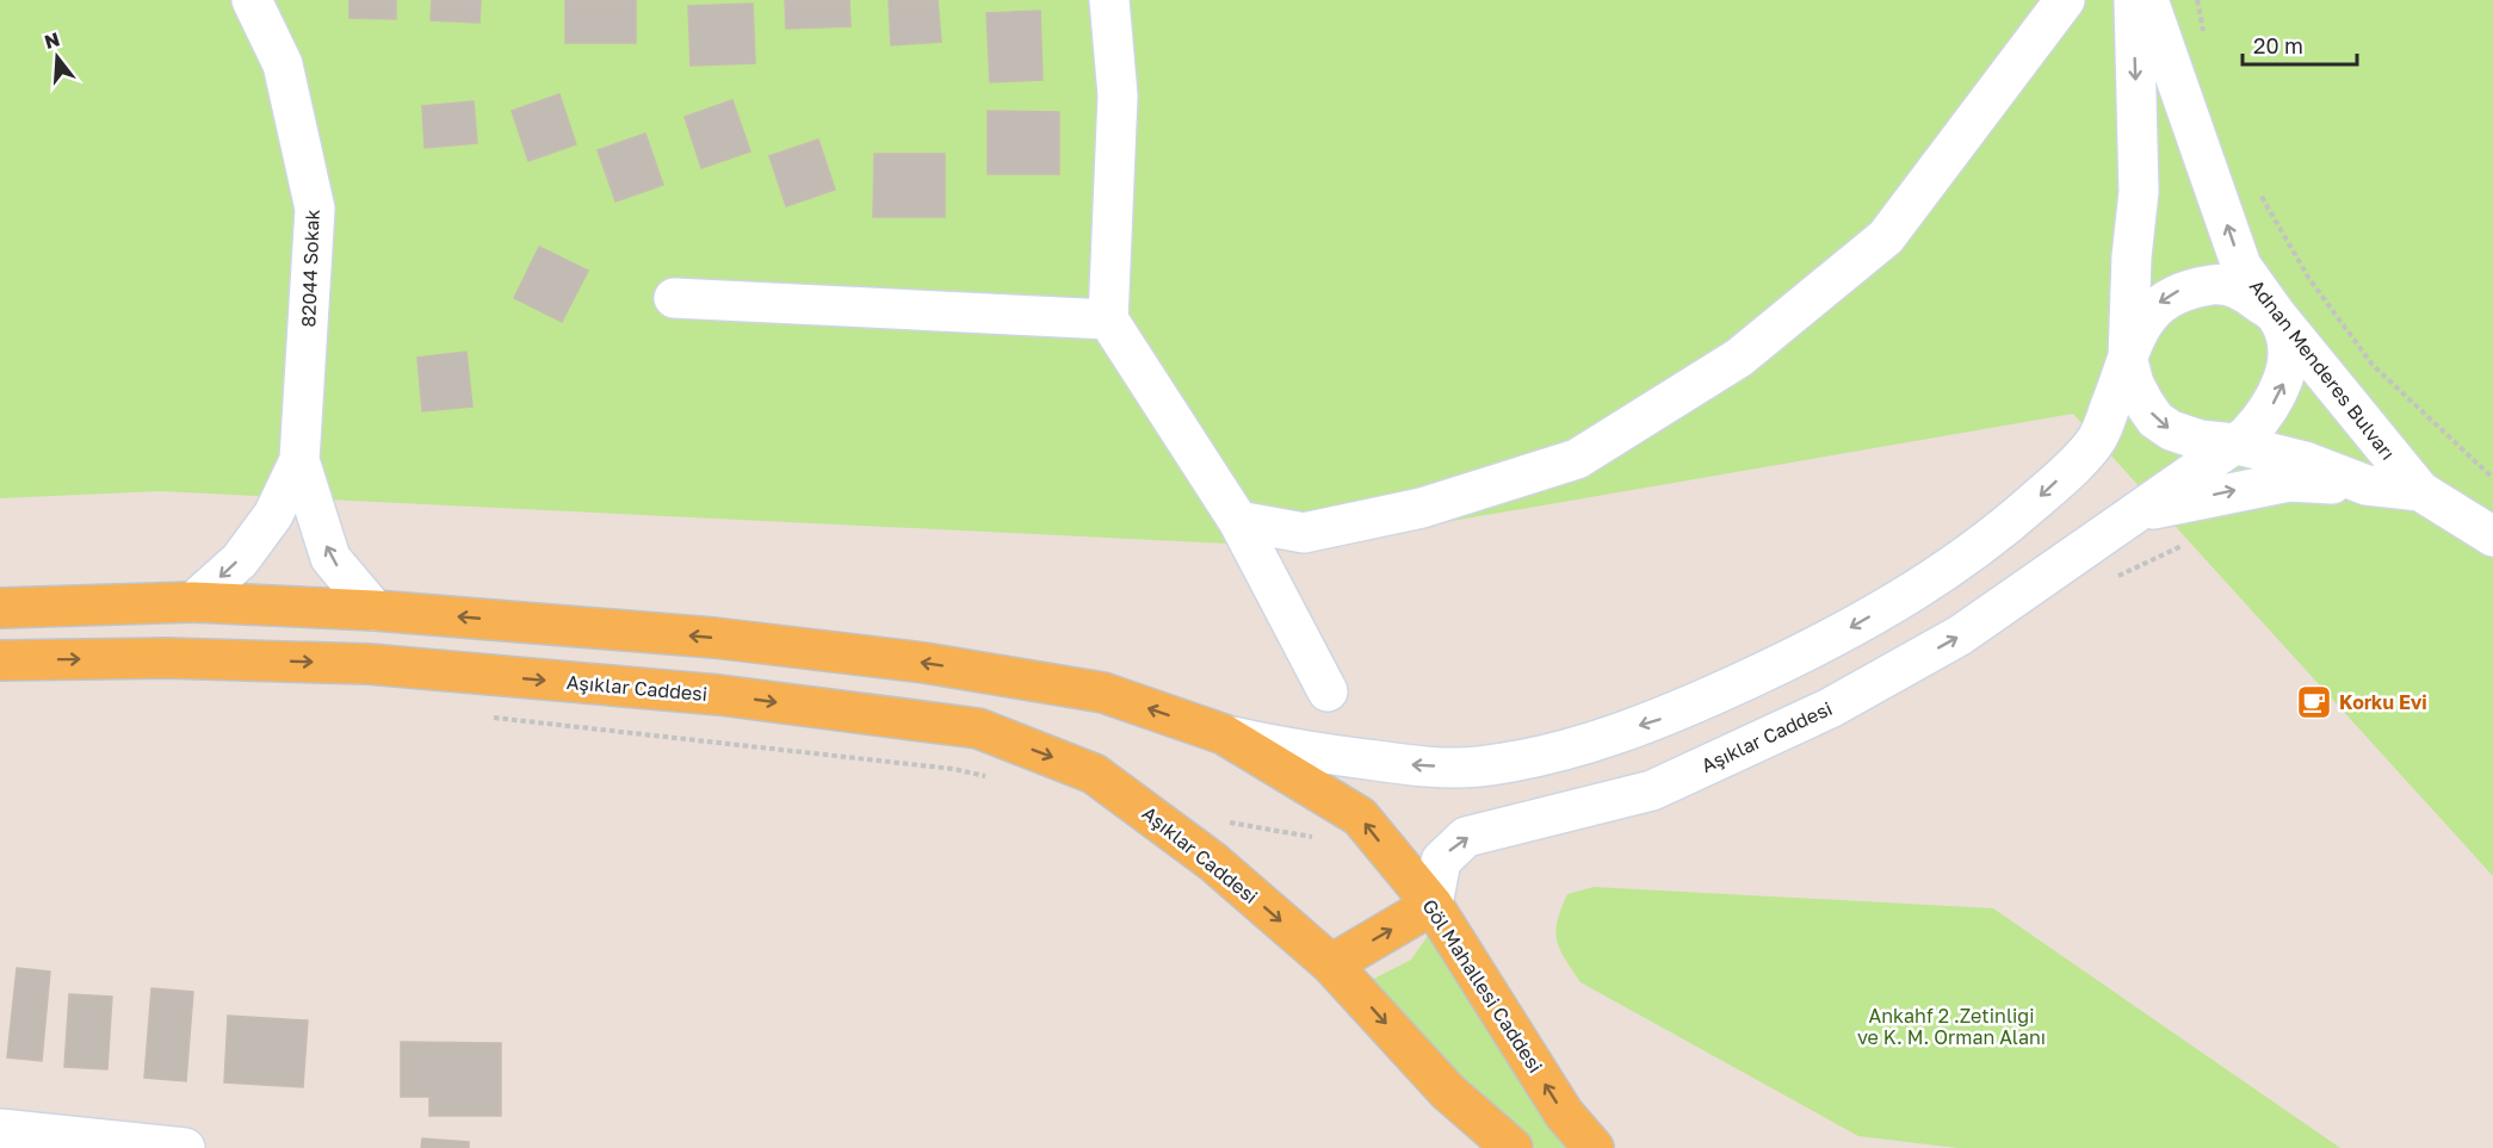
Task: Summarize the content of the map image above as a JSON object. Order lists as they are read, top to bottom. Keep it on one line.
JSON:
{"streets":{"main road":["Aşıklar Caddesi","Göl Mahallesi Caddesi"],"street":["82044 Sokak","Adnan Menderes Bulvarı"]},"crossings":[["Adnan Menderes Bulvarı","Aşıklar Caddesi"],["Aşıklar Caddesi","Göl Mahallesi Caddesi"]],"one_way":["Aşıklar Caddesi"],"parks":["Ankahf 2 .Zetinliği ve K. M. Orman Alanı"],"places":{"cafe":["Korku Evi"]},"scale_bar":"20 m","north":"top"}
